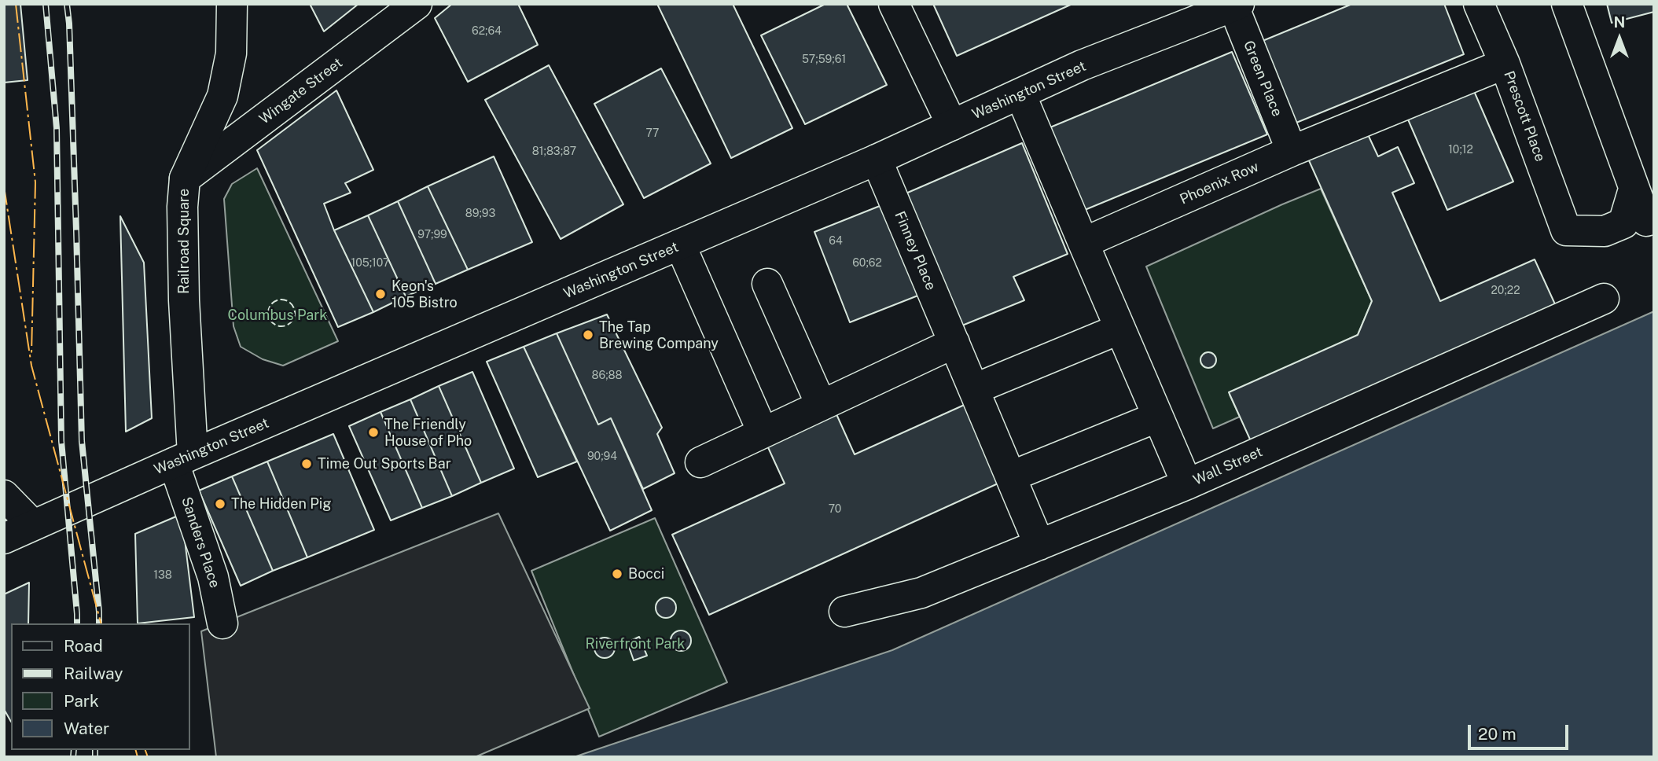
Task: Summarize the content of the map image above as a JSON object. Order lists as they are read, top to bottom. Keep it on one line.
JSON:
{"streets":{"main road":["Green Place","Washington Street","Wingate Street","Prescott Place","Phoenix Row","Railroad Square","Finney Place","Wall Street","Sanders Place"]},"crossings":[["Green Place","Washington Street"],["Green Place","Phoenix Row"],["Washington Street","Railroad Square"],["Washington Street","Finney Place"],["Washington Street","Sanders Place"],["Wingate Street","Railroad Square"],["Prescott Place","Phoenix Row"],["Railroad Square","Sanders Place"],["Finney Place","Wall Street"]],"parks":["Columbus Park","Riverfront Park"],"places":["Keon's 105 Bistro","The Tap Brewing Company","The Friendly House of Pho","Time Out Sports Bar","The Hidden Pig","Bocci"],"house_numbers":["62;64","57;59;61","77","10;12","81;83;87","89;93","97;99","64","105;107","60;62","20;22","86;88","90;94","70","138"],"legend":["Road","Railway","Park","Water"],"scale_bar":"20 m","north":"top"}
